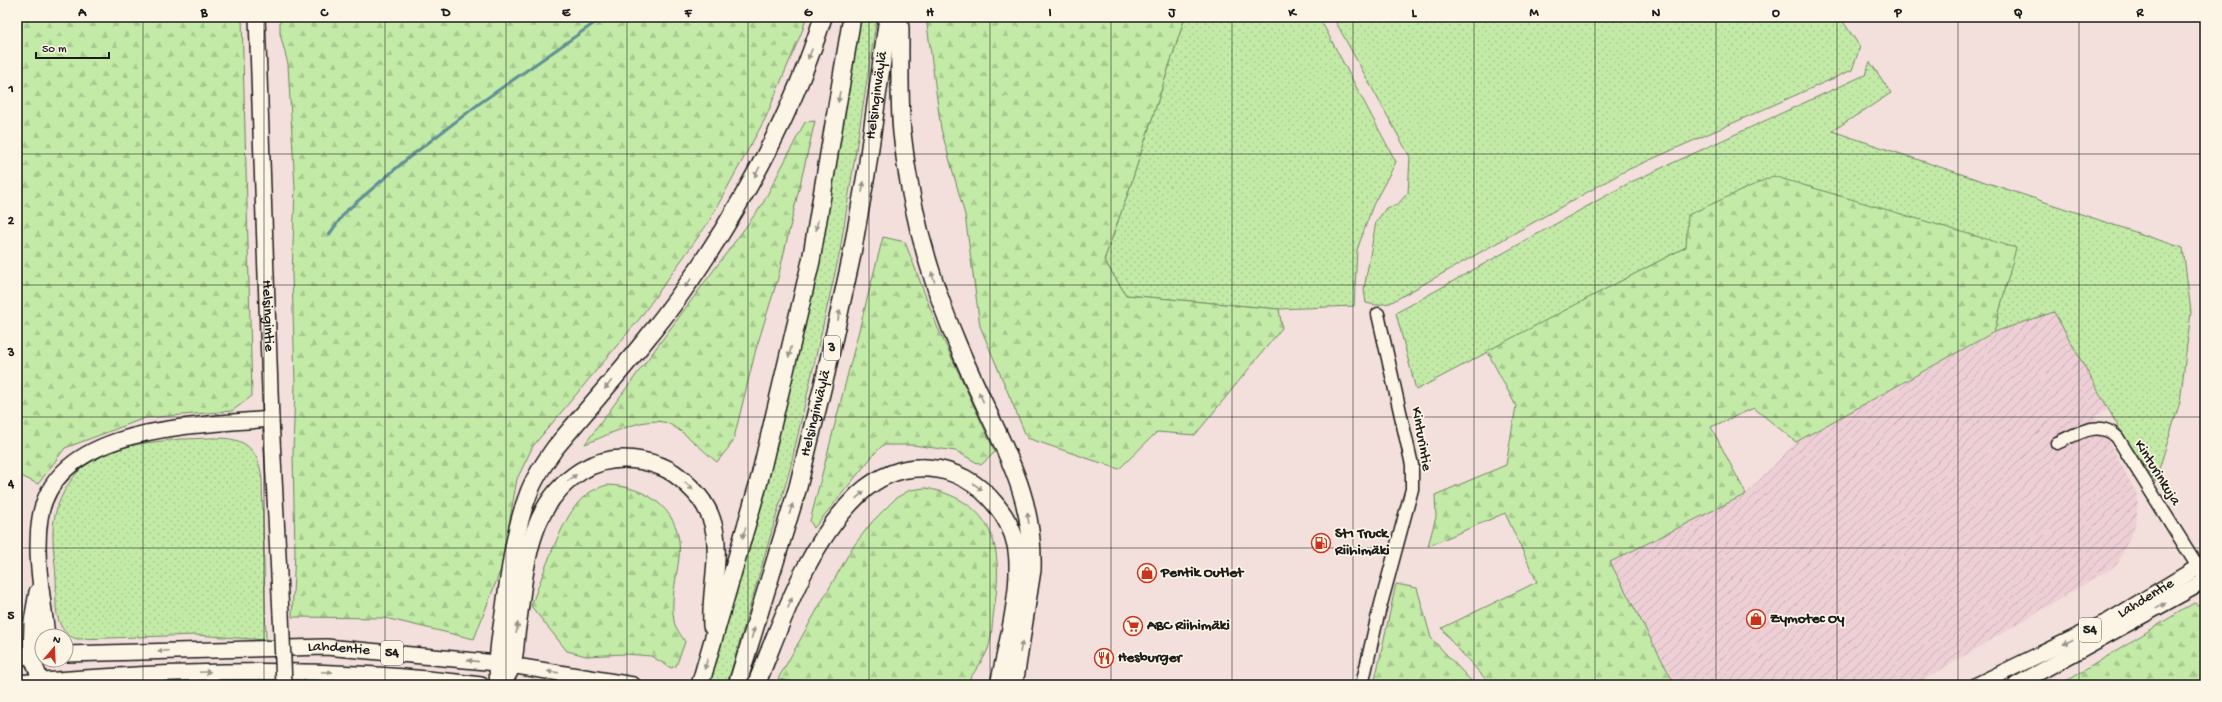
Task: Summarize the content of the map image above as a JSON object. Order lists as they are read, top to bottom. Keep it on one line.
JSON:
{"streets":{"highway":["Helsinginväylä","3"],"main road":["Helsingintie","Lahdentie","54"],"street":["Kinturintie","Kinturinkuja"]},"crossings":[["Kinturinkuja","Lahdentie"]],"places":{"fuel station":["St1 Truck Riihimäki"],"shop":["Pentik Outlet","Zymotec Oy"],"supermarket":["ABC Riihimäki"],"restaurant":["Hesburger"]},"scale_bar":"50 m","north":"top","grid":{"columns":["A","B","C","D","E","F","G","H","I","J","K","L","M","N","O","P","Q","R"],"rows":["1","2","3","4","5"]}}
